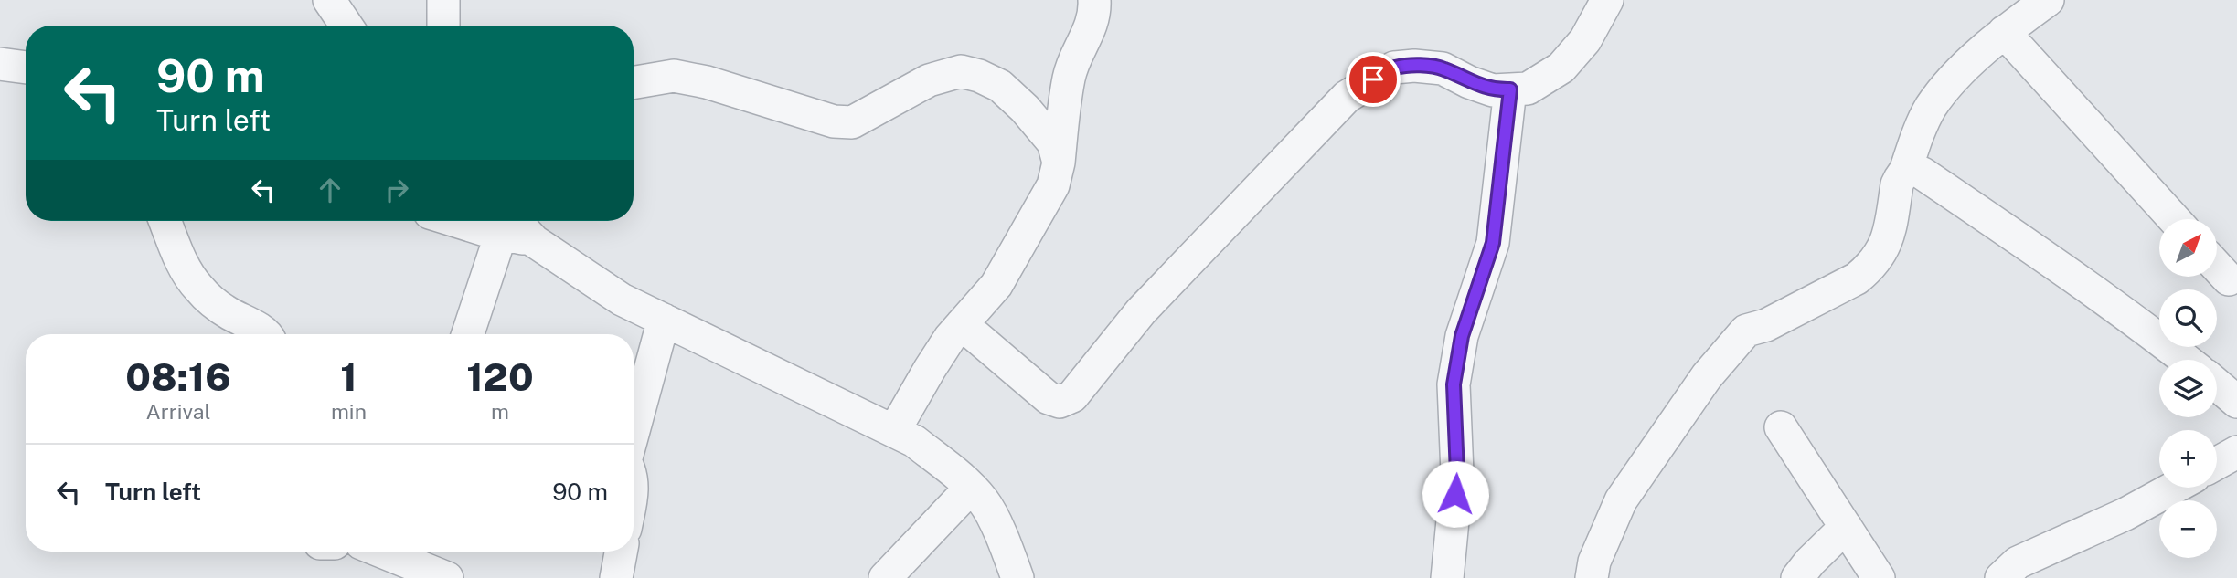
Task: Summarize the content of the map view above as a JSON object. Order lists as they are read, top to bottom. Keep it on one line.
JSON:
{"north":"top right","page":{"turn":["90 m","Turn left"],"map_buttons":["+","−"],"eta":["08:16","Arrival","1","min","120","m"],"list":[{"name":"Turn left","value":"90 m"}]}}
